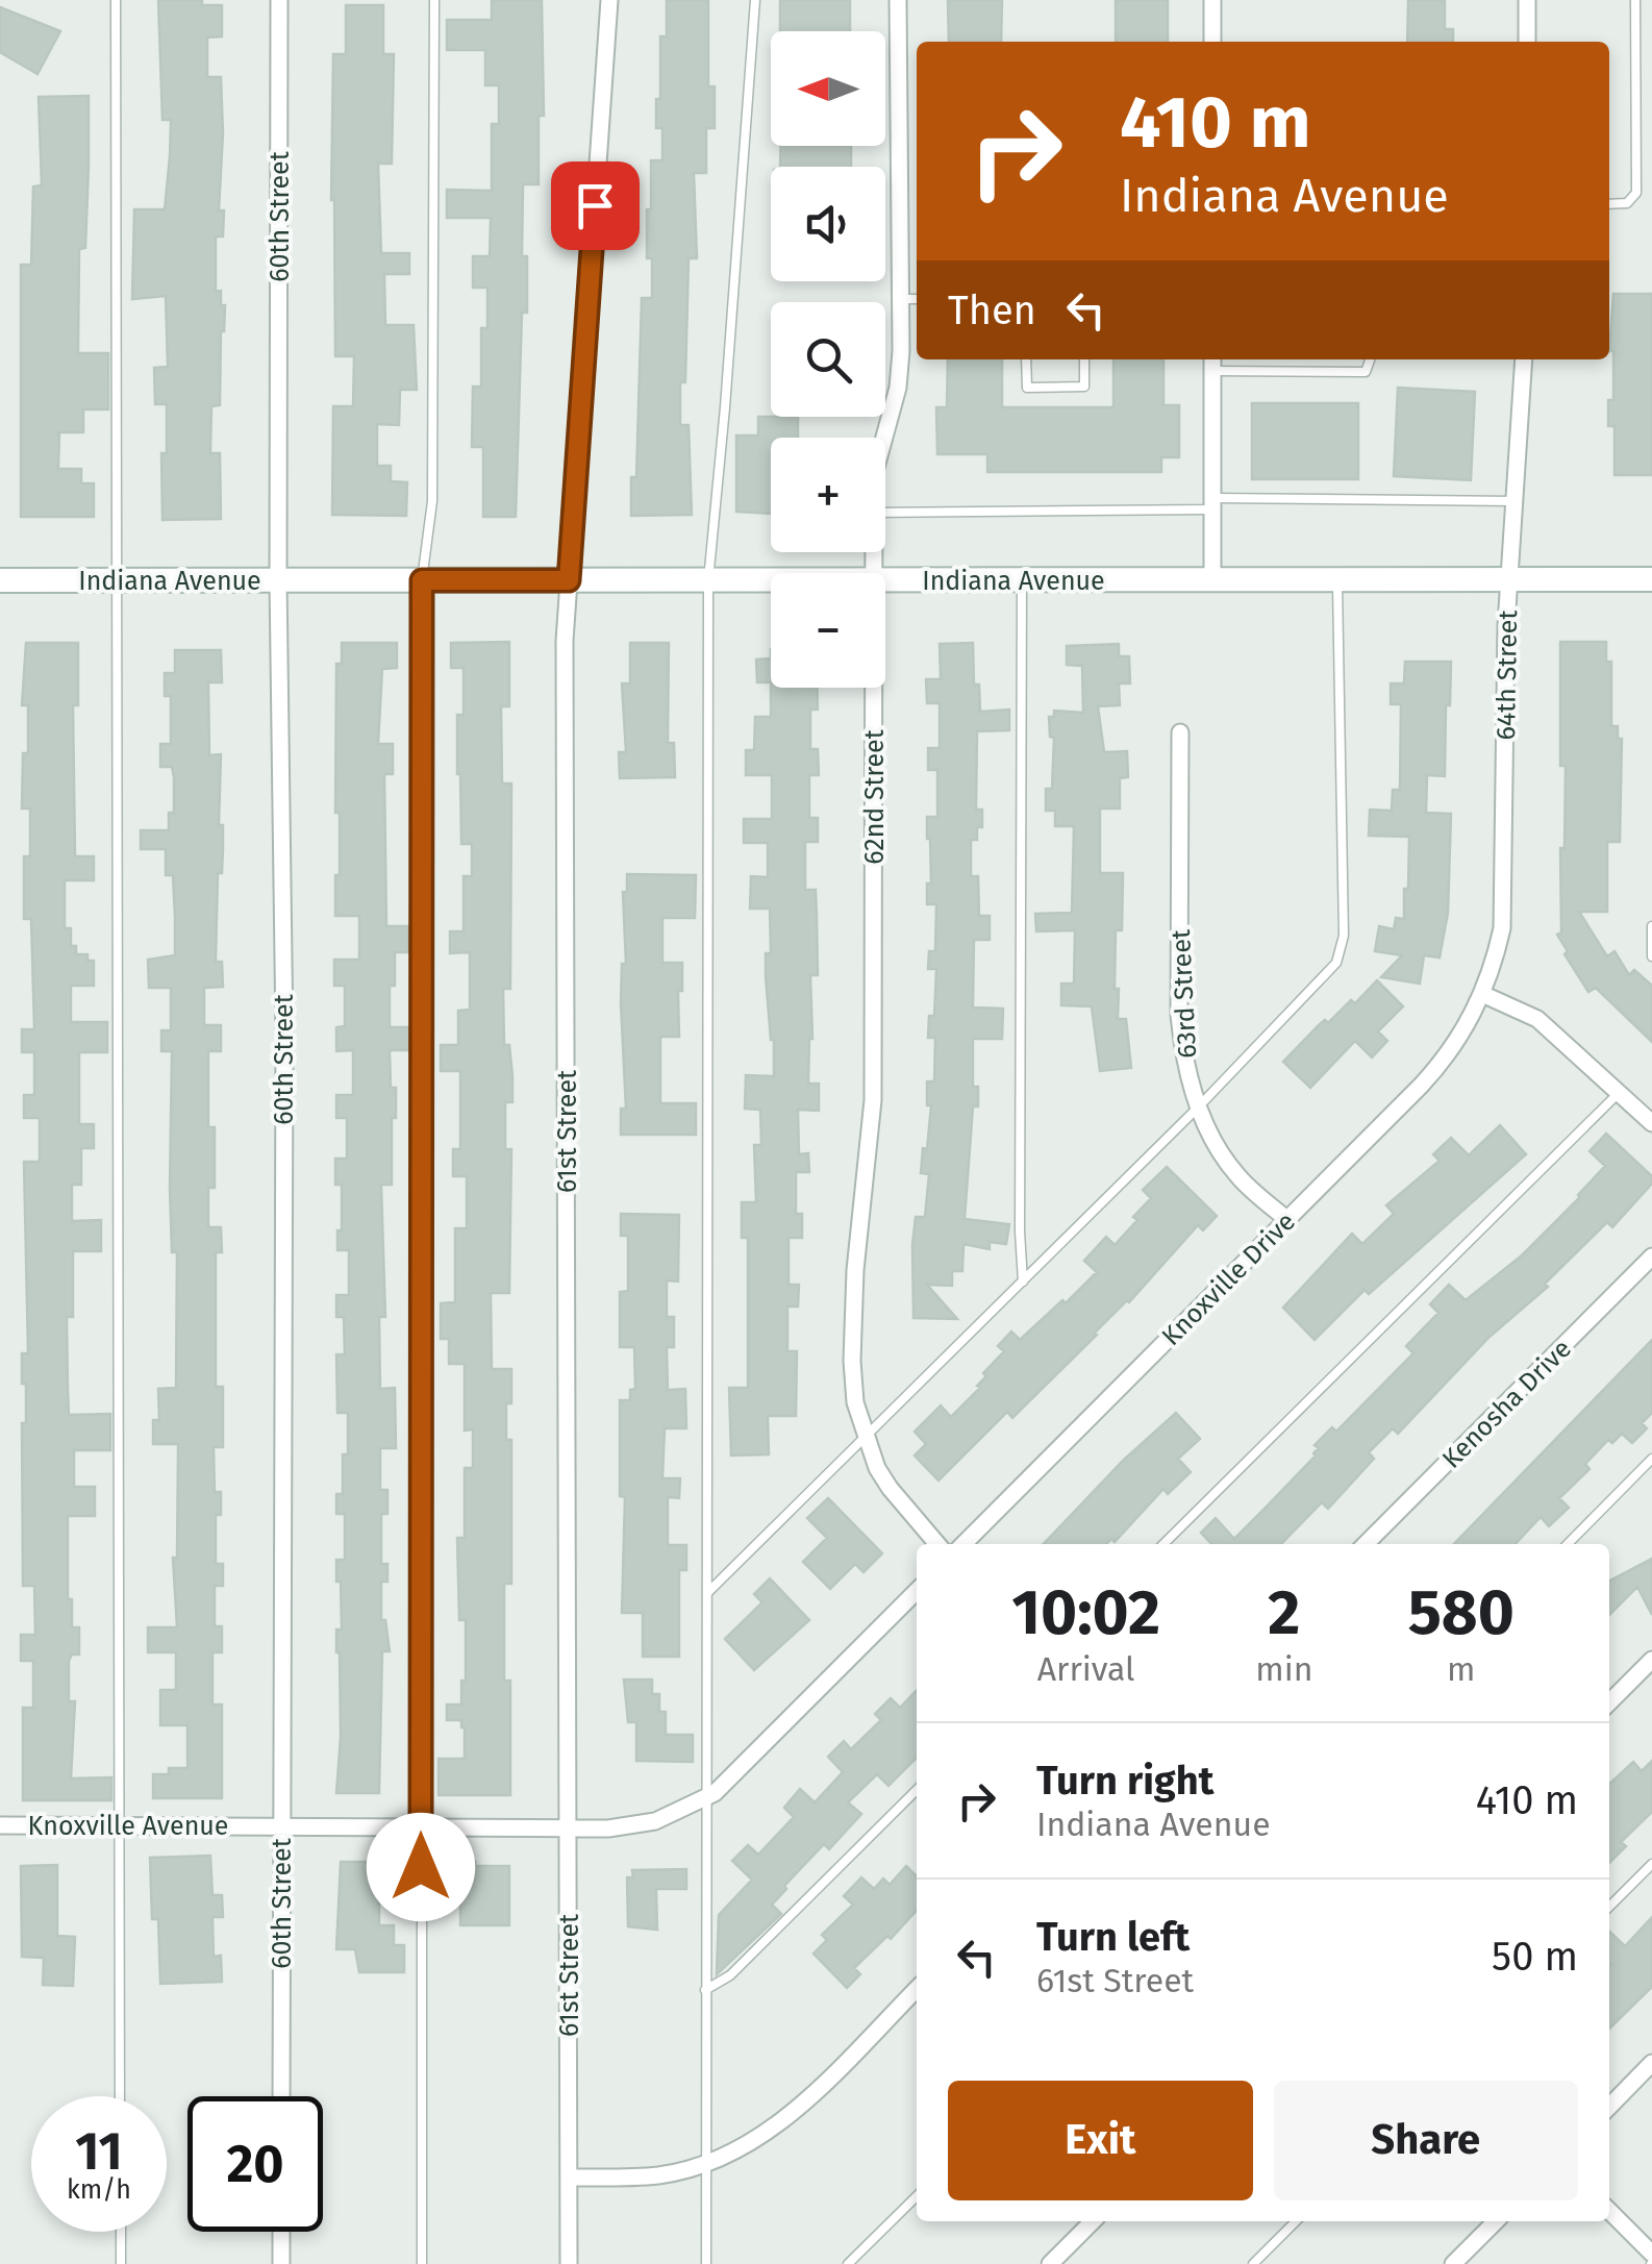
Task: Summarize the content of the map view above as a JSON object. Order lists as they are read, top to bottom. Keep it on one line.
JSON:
{"streets":{"main road":["Indiana Avenue"],"street":["60th Street","64th Street","62nd Street","63rd Street","61st Street","Knoxville Drive","Kenosha Drive","Knoxville Avenue"]},"crossings":[["60th Street","Indiana Avenue"],["60th Street","Knoxville Avenue"],["Indiana Avenue","64th Street"],["Indiana Avenue","61st Street"],["64th Street","Knoxville Drive"],["63rd Street","Knoxville Drive"],["61st Street","Knoxville Avenue"]],"north":"left","page":{"map_buttons":["+","−"],"turn":["410 m","Indiana Avenue"],"then":"Then","eta":["10:02","Arrival","2","min","580","m"],"list":[{"name":"Turn right","note":"Indiana Avenue","value":"410 m"},{"name":"Turn left","note":"61st Street","value":"50 m"}],"buttons":["Exit","Share"],"speed":"11 km/h","limit":"20"}}
